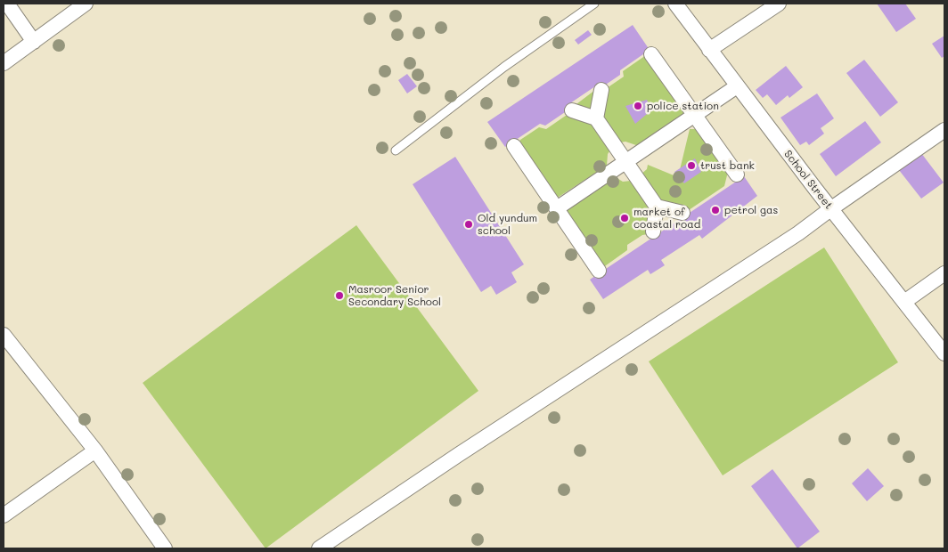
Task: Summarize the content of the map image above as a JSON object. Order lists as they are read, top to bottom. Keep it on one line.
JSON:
{"streets":{"street":["School Street"]},"places":["police station","trust bank","petrol gas","market of coastal road","Old yundum school","Masroor Senior Secondary School"]}
